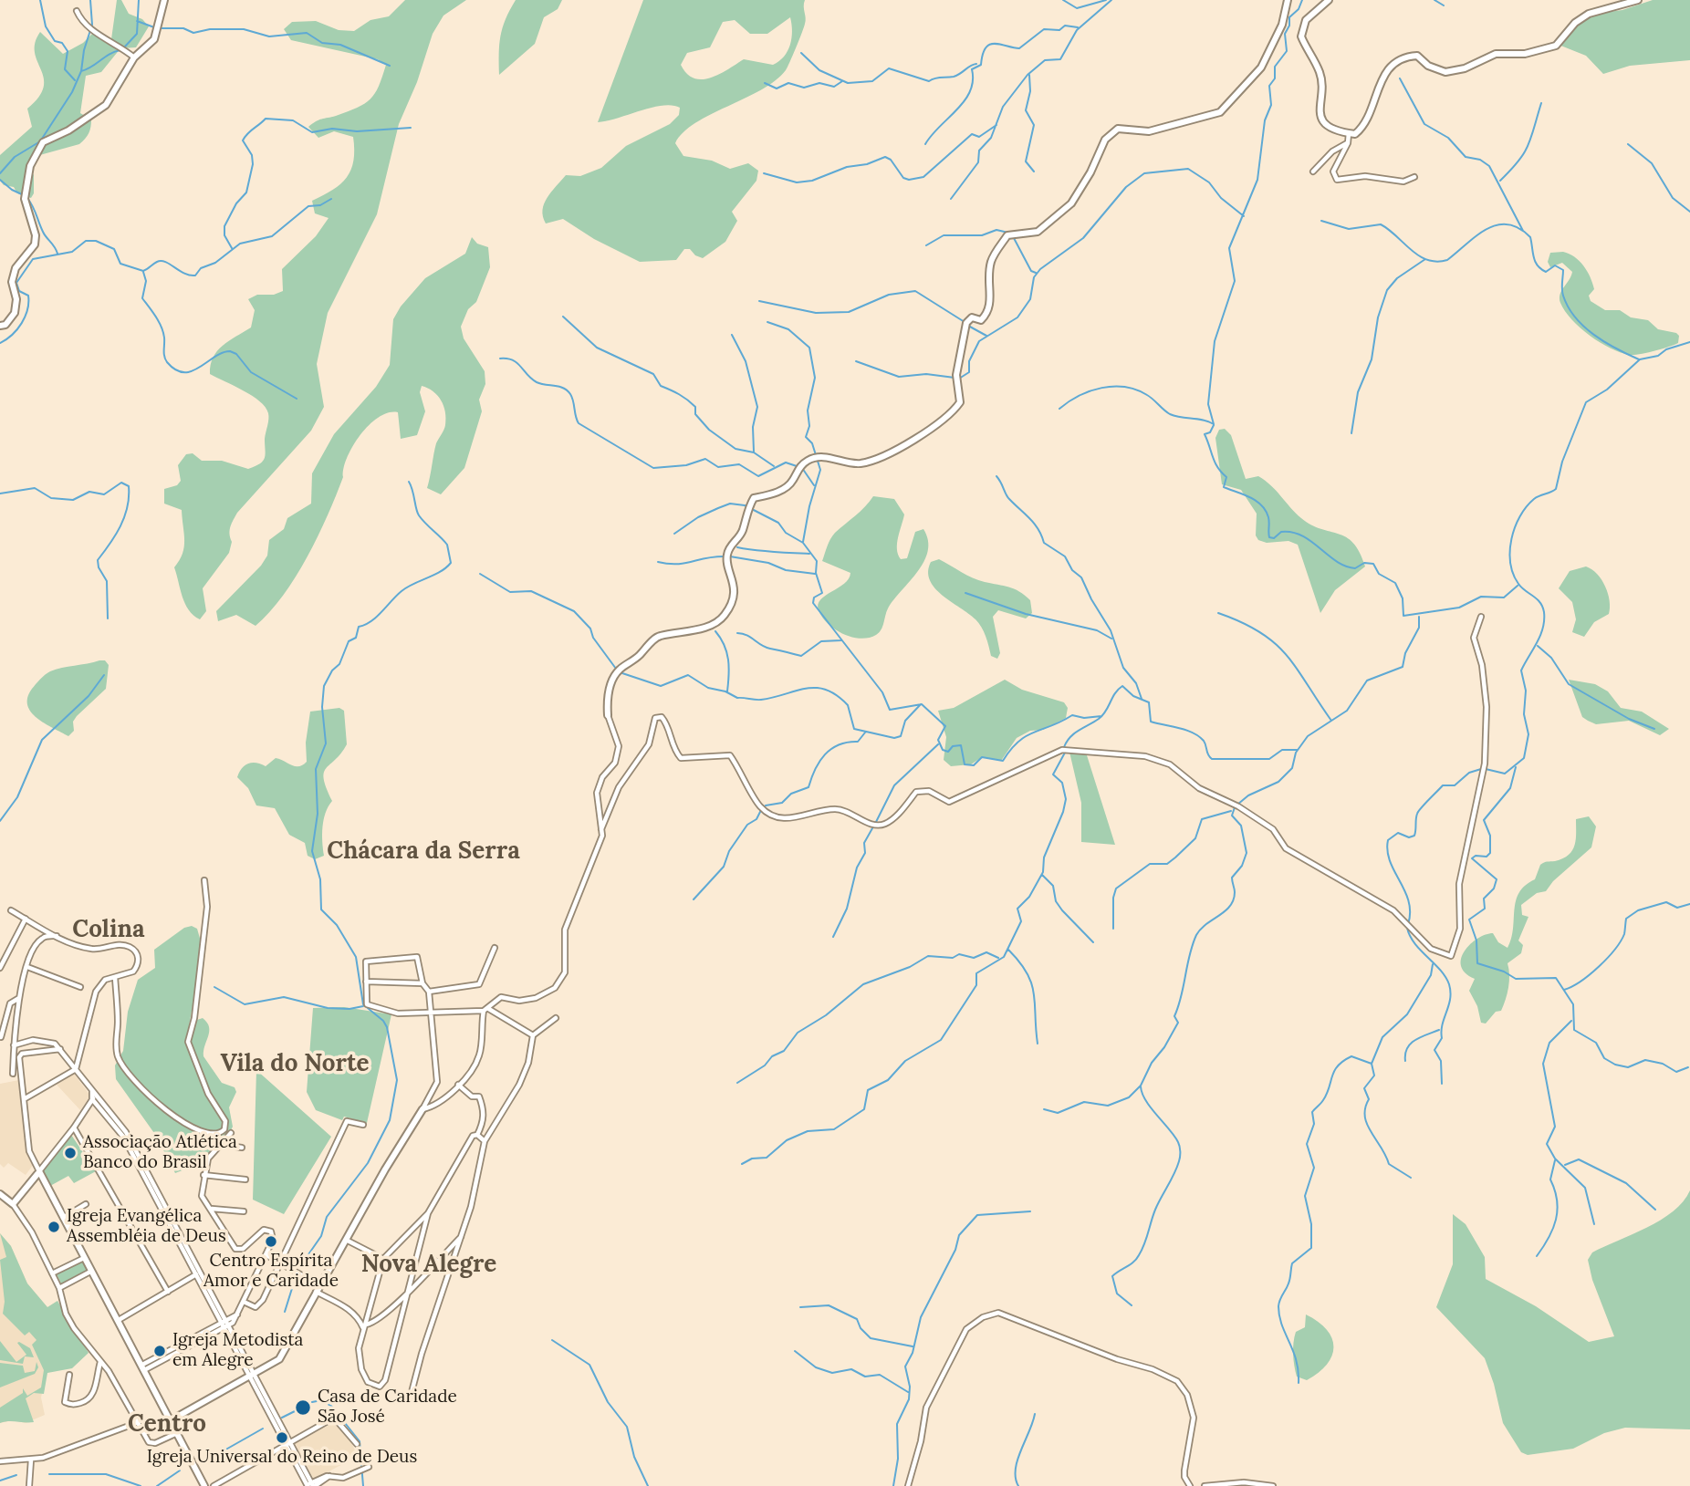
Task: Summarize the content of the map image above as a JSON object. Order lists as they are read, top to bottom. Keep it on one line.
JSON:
{"districts":["Chácara da Serra","Colina","Vila do Norte","Nova Alegre","Centro"],"places":["Associação Atlética Banco do Brasil","Igreja Evangélica Assembléia de Deus","Centro Espírita Amor e Caridade","Igreja Metodista em Alegre","Casa de Caridade São José","Igreja Universal do Reino de Deus"]}
